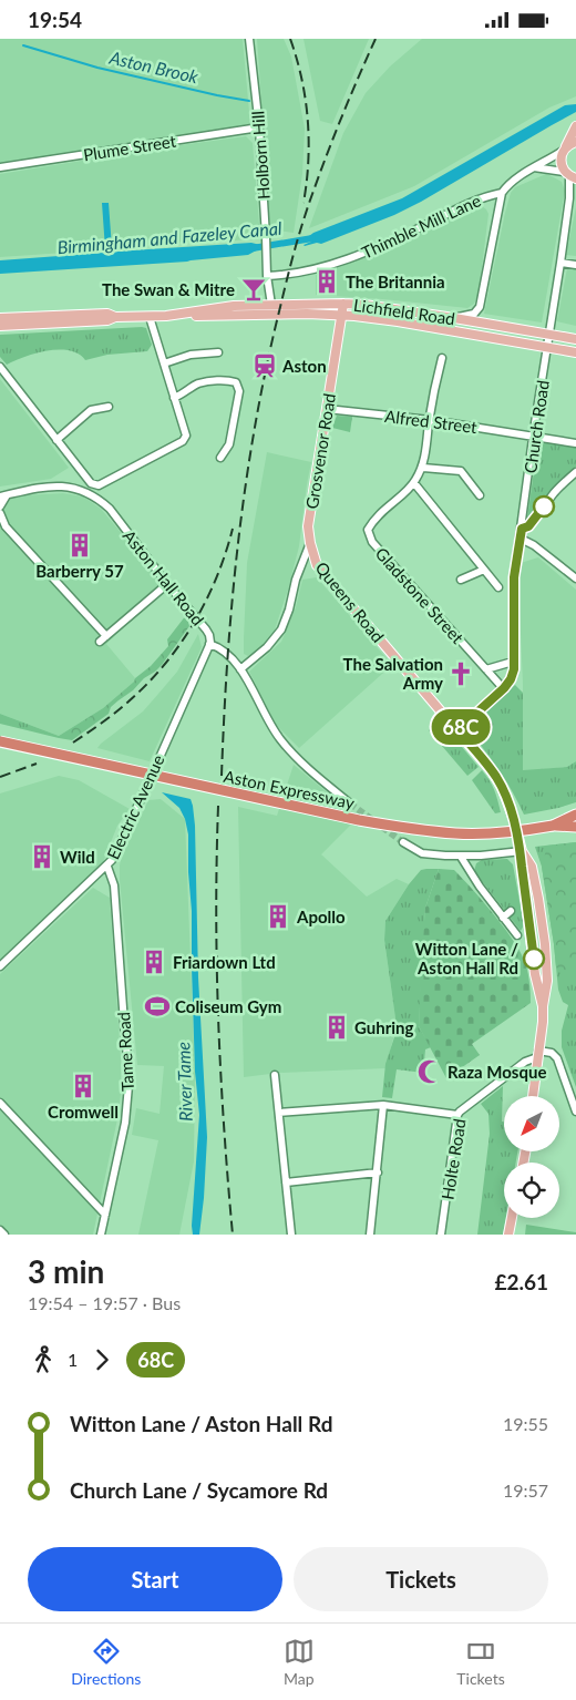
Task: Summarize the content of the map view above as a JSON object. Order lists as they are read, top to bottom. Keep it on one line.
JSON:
{"streets":{"highway":["Aston Expressway"],"main road":["Lichfield Road","Grosvenor Road","Queens Road"],"street":["Plume Street","Holborn Hill","Thimble Mill Lane","Alfred Street","Church Road","Aston Hall Road","Gladstone Street","Electric Avenue","Tame Road","Holte Road"]},"crossings":[["Plume Street","Holborn Hill"],["Holborn Hill","Thimble Mill Lane"],["Holborn Hill","Lichfield Road"],["Lichfield Road","Church Road"],["Lichfield Road","Grosvenor Road"],["Alfred Street","Church Road"],["Alfred Street","Grosvenor Road"],["Church Road","Gladstone Street"],["Grosvenor Road","Aston Hall Road"],["Grosvenor Road","Queens Road"],["Aston Hall Road","Electric Avenue"],["Queens Road","Holte Road"],["Electric Avenue","Tame Road"]],"water":["Aston Brook","Birmingham and Fazeley Canal","River Tame"],"places":{"building":["The Britannia","Barberry 57","Wild","Apollo","Friardown Ltd","Guhring","Cromwell"],"bar":["The Swan & Mitre"],"station":["Aston"],"church":["The Salvation Army"],"other":["Witton Lane / Aston Hall Rd"],"sports":["Coliseum Gym"],"mosque":["Raza Mosque"]},"lines":["bus line 68C"],"north":"bottom left","page":{"status":"19:54","on_map":"68C","heading":["3 min","19:54 – 19:57 · Bus","£2.61"],"legs":["1","68C"],"list":[{"name":"Witton Lane / Aston Hall Rd","value":"19:55"},{"name":"Church Lane / Sycamore Rd","value":"19:57"}],"buttons":["Start","Tickets"],"tabs":["Directions","Map","Tickets"]}}
